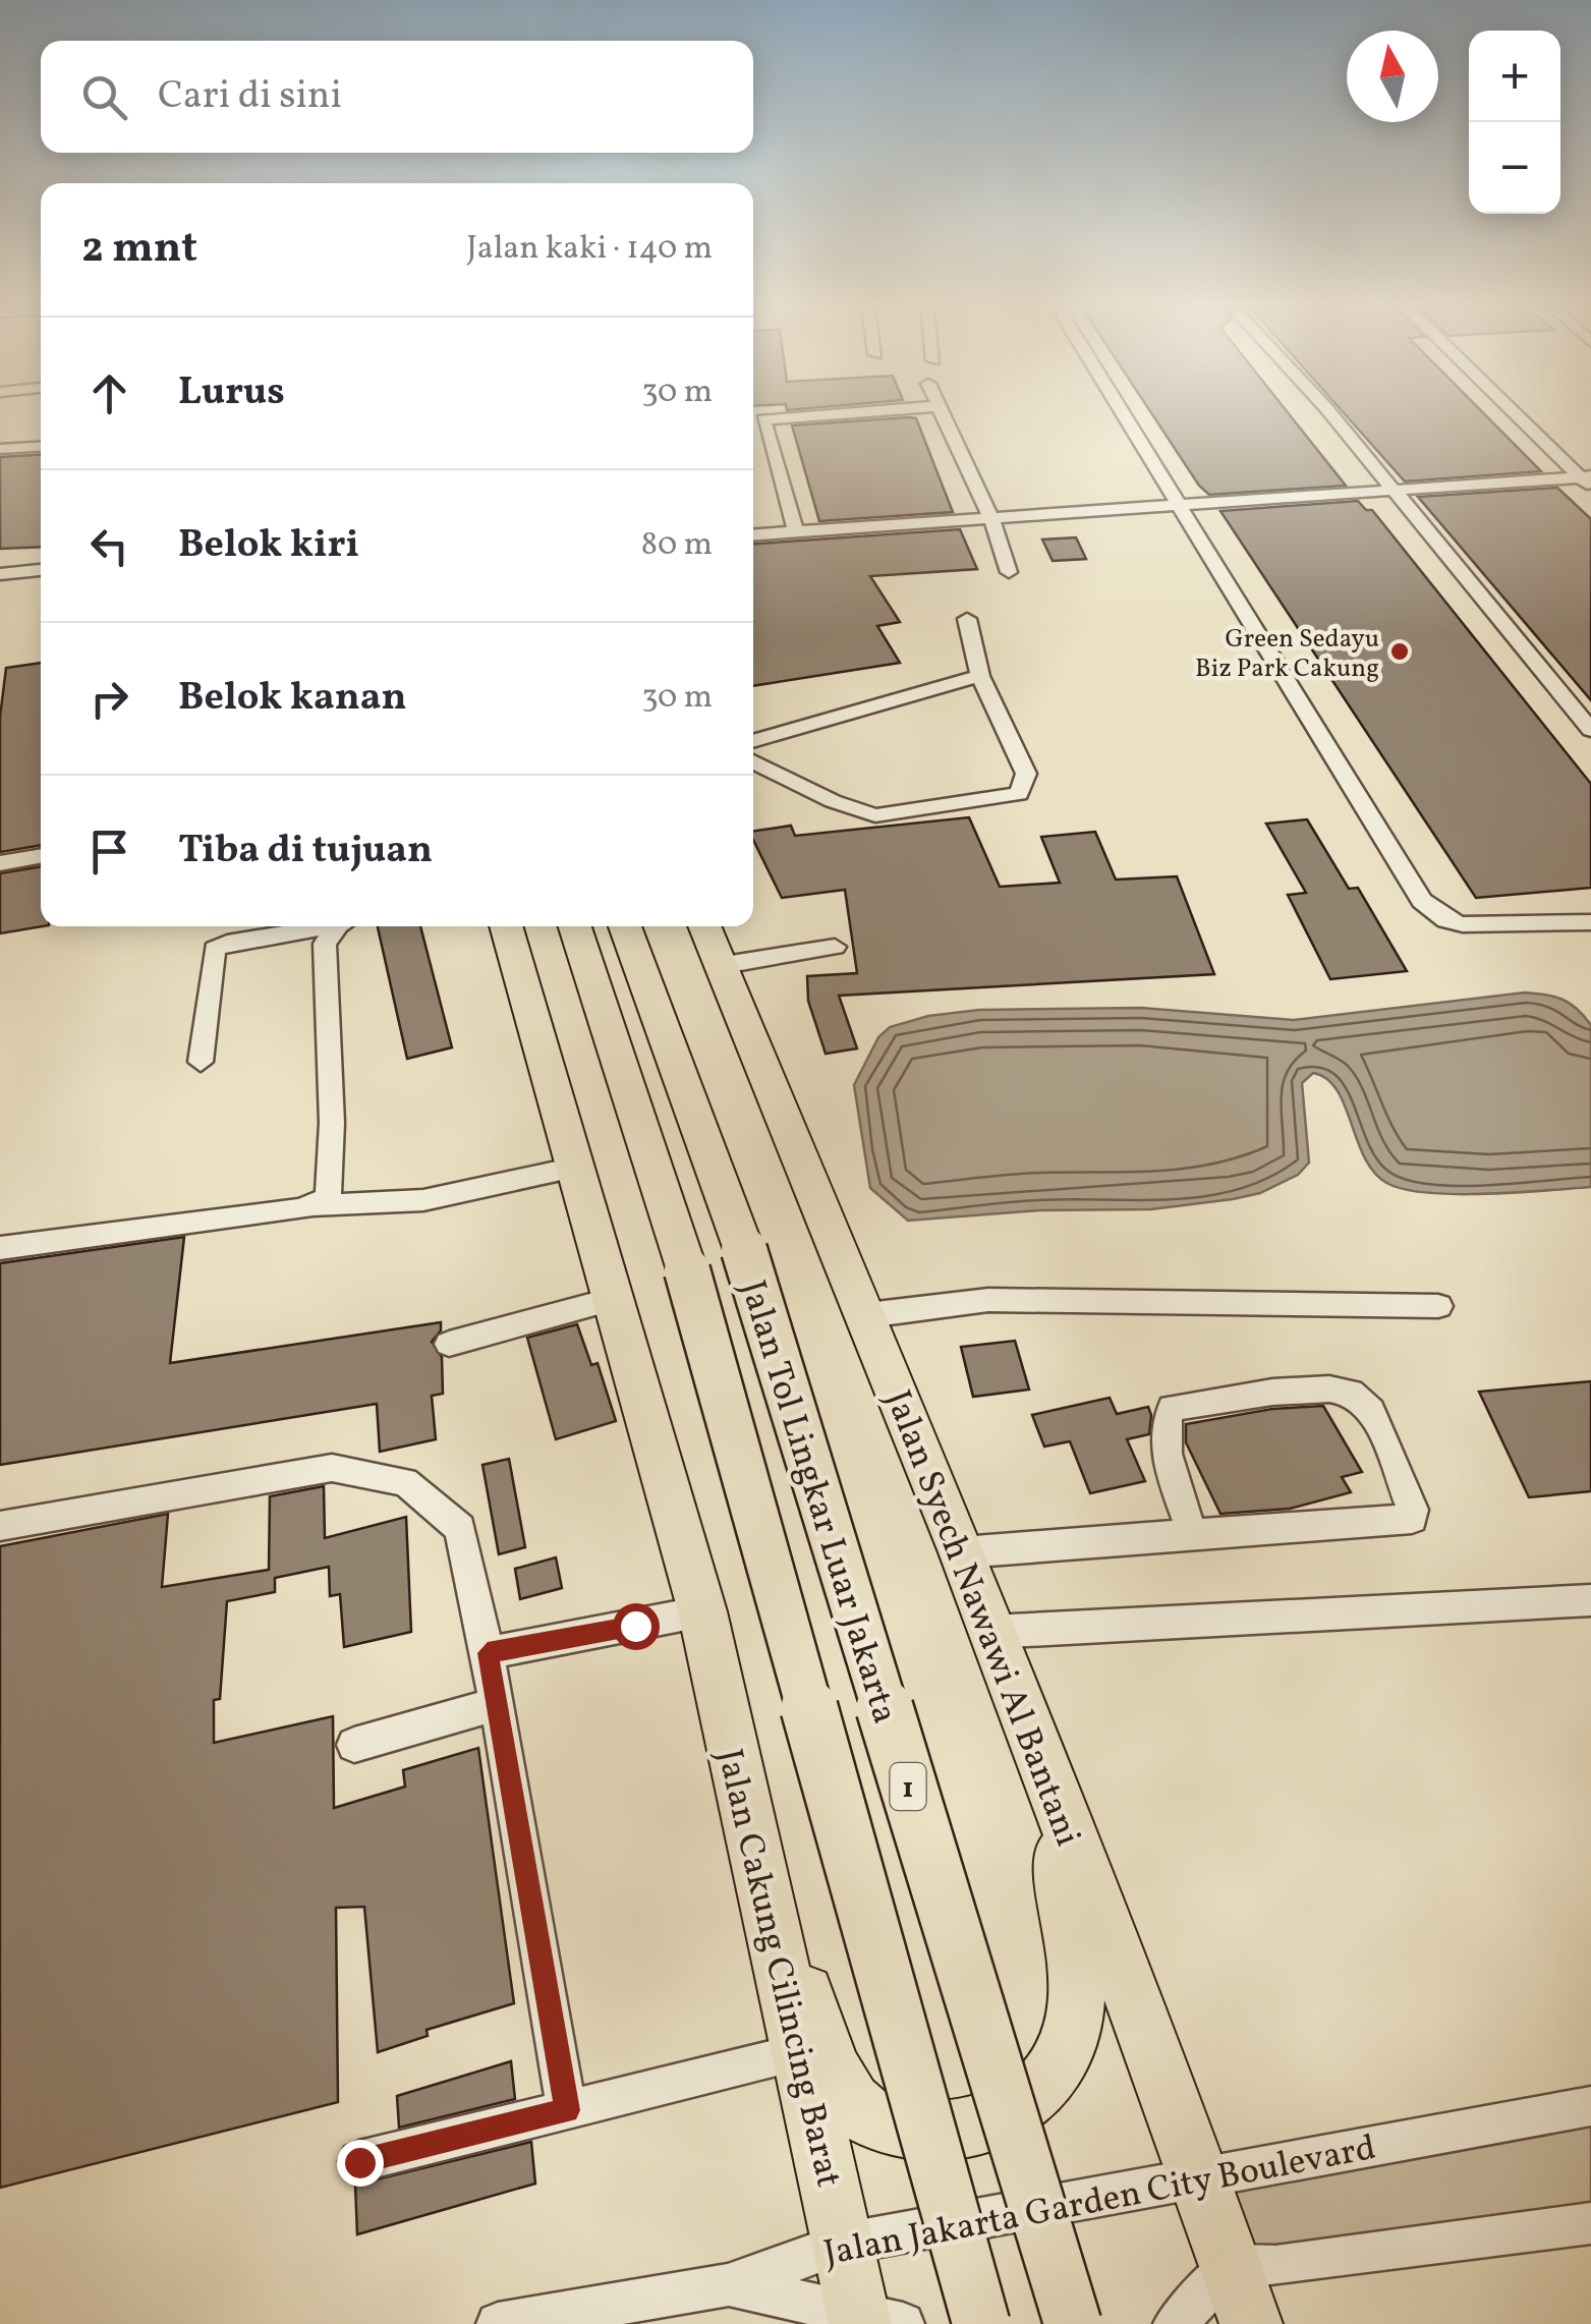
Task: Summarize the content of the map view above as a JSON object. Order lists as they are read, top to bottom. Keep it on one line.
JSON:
{"streets":{"highway":["Jalan Tol Lingkar Luar Jakarta","Jalan Syech Nawawi Al Bantani","1","Jalan Cakung Cilincing Barat"],"street":["Jalan Jakarta Garden City Boulevard"]},"crossings":[["Jalan Syech Nawawi Al Bantani","Jalan Jakarta Garden City Boulevard"],["Jalan Cakung Cilincing Barat","Jalan Jakarta Garden City Boulevard"]],"places":["Green Sedayu Biz Park Cakung"],"north":"top","page":{"map_buttons":["+","−"],"search":"Cari di sini","heading":["2 mnt","Jalan kaki · 140 m"],"list":[["Lurus","30 m"],["Belok kiri","80 m"],["Belok kanan","30 m"],"Tiba di tujuan"]}}
